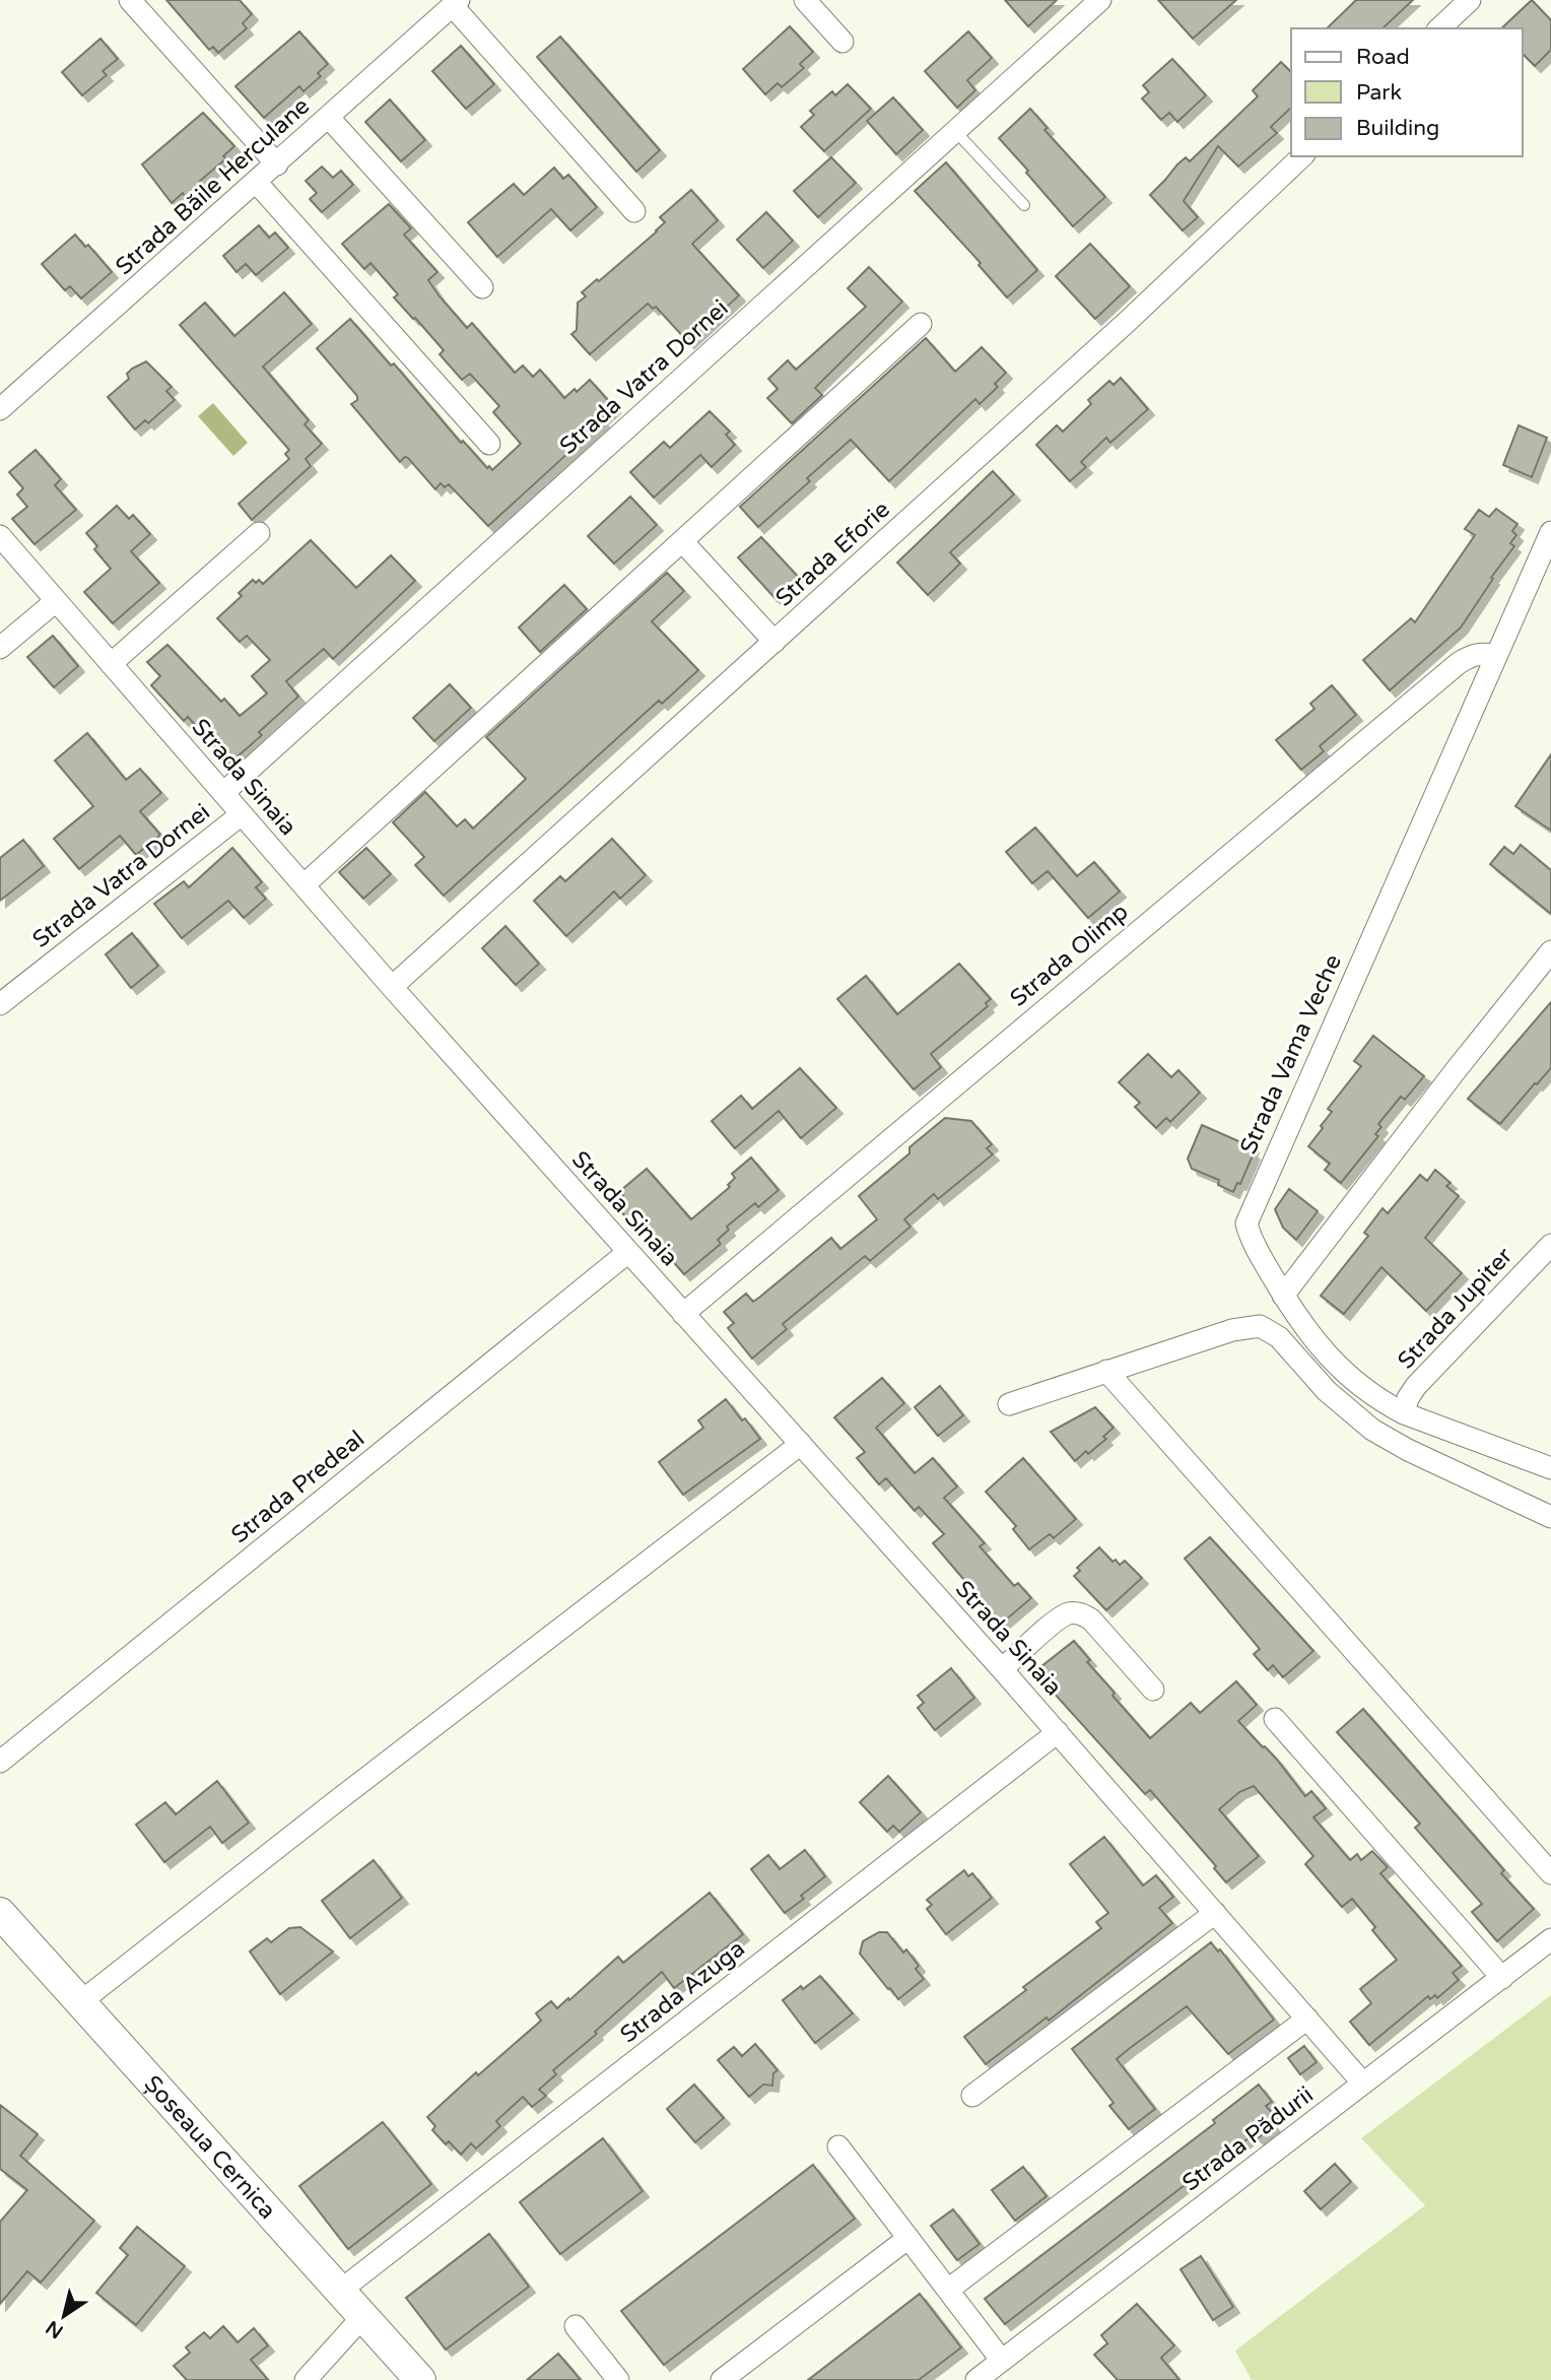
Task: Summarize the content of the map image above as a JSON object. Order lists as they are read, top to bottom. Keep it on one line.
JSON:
{"streets":{"street":["Strada Băile Herculane","Strada Vatra Dornei","Strada Eforie","Strada Sinaia","Strada Olimp","Strada Vama Veche","Strada Jupiter","Strada Predeal","Strada Azuga","Strada Pădurii","Șoseaua Cernica"]},"crossings":[["Strada Vatra Dornei","Strada Sinaia"],["Strada Eforie","Strada Sinaia"],["Strada Sinaia","Strada Olimp"],["Strada Sinaia","Strada Predeal"],["Strada Sinaia","Strada Azuga"],["Strada Sinaia","Strada Pădurii"],["Strada Olimp","Strada Vama Veche"],["Strada Vama Veche","Strada Jupiter"],["Strada Azuga","Șoseaua Cernica"]],"legend":["Road","Park","Building"],"north":"bottom left"}
